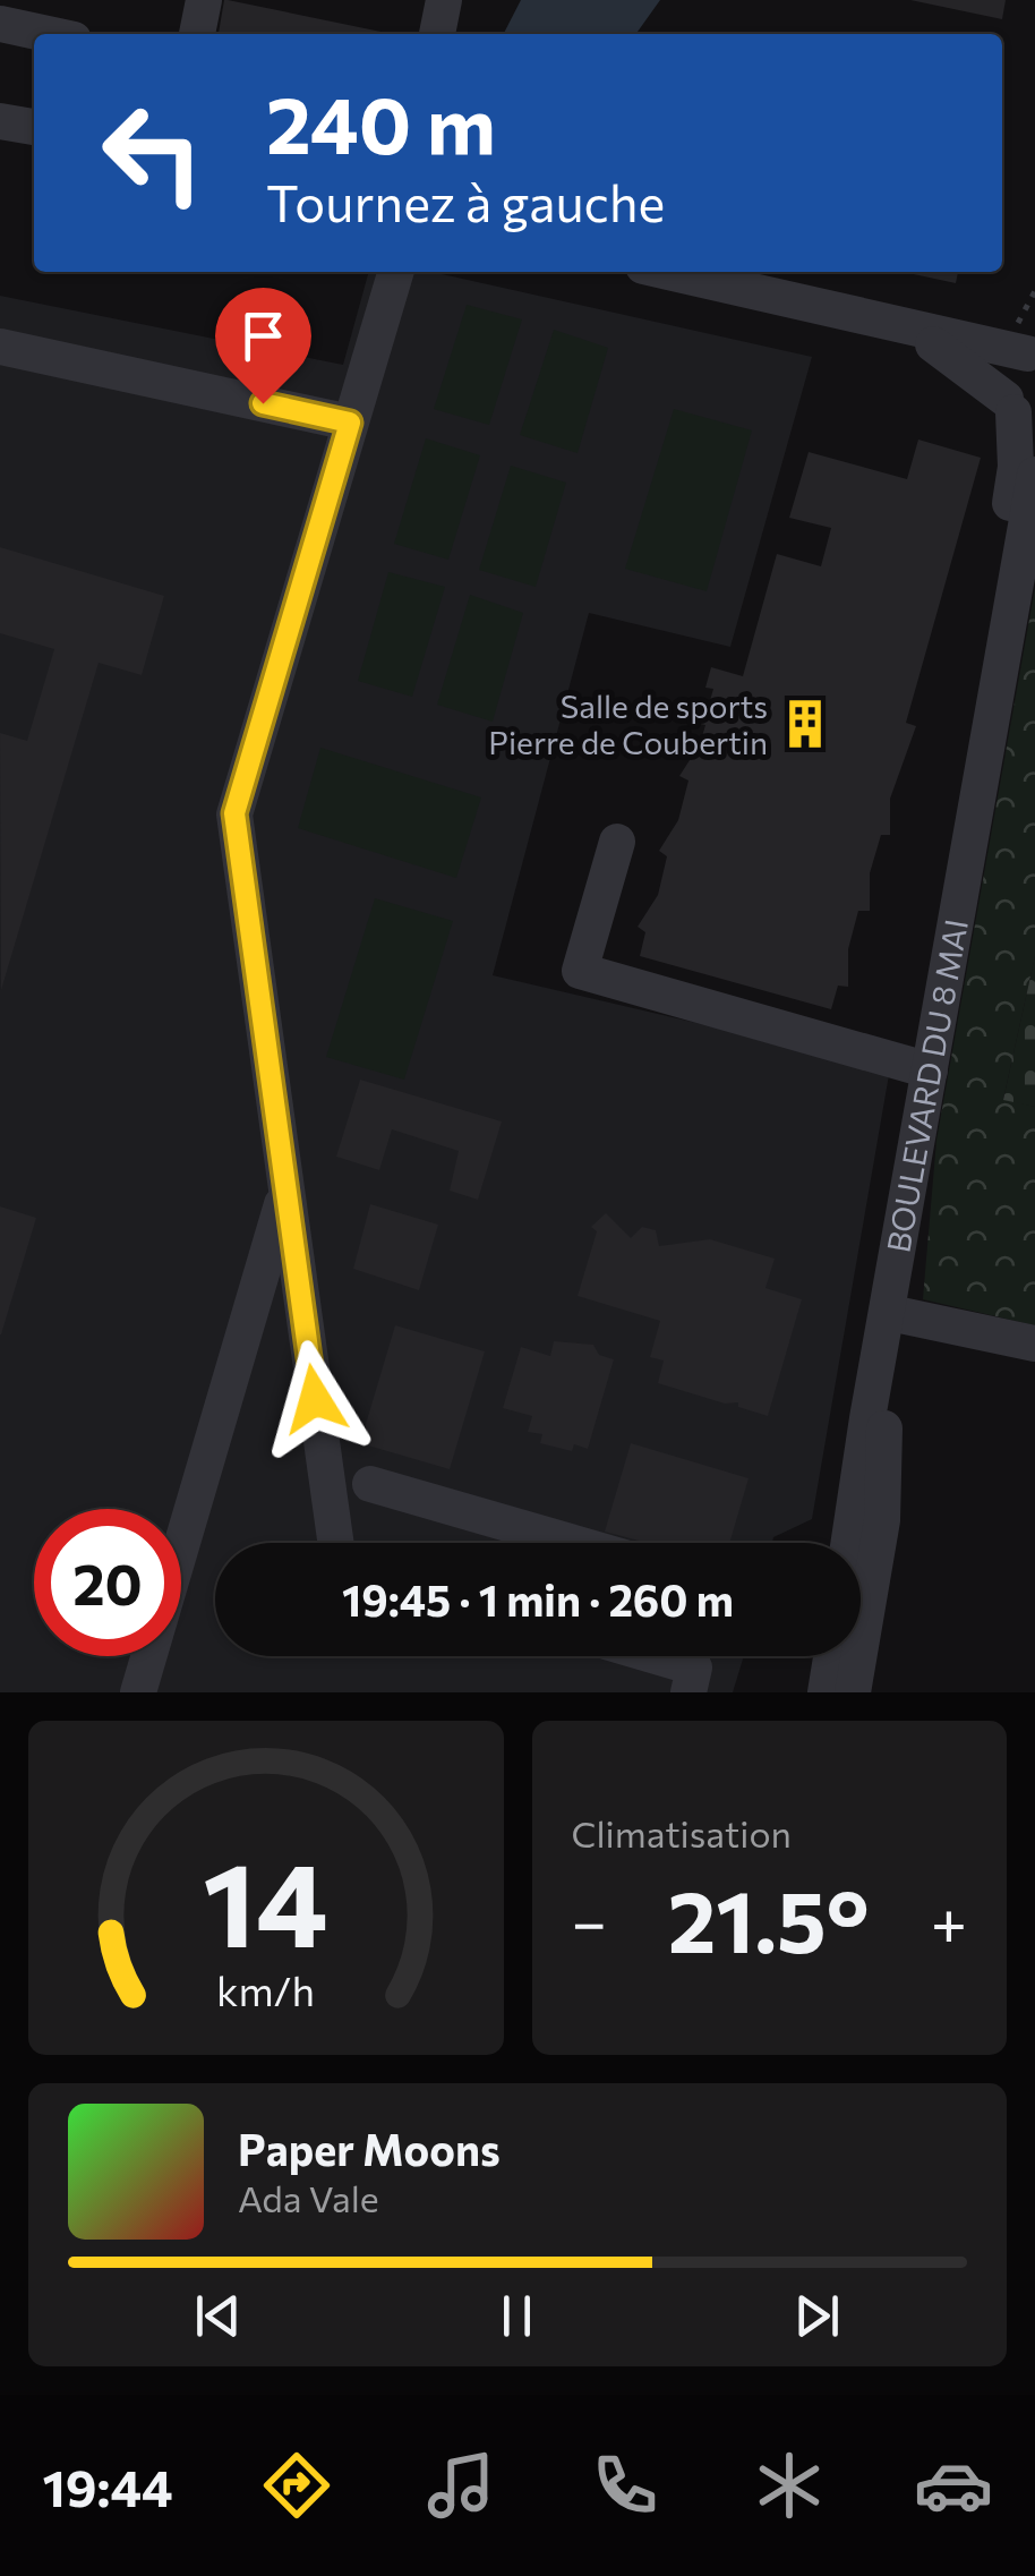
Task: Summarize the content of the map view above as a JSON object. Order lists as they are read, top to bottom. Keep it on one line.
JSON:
{"streets":{"street":["BOULEVARD DU 8 MAI"]},"places":{"building":["Salle de sports Pierre de Coubertin"]},"page":{"turn":["240 m","Tournez à gauche"],"limit":"20","trip":"19:45 · 1 min · 260 m","tile":"Climatisation","heat":["−","21.5°","+"],"song":["Paper Moons","Ada Vale"],"tabs":"19:44","gauge":["14","km/h"]}}
